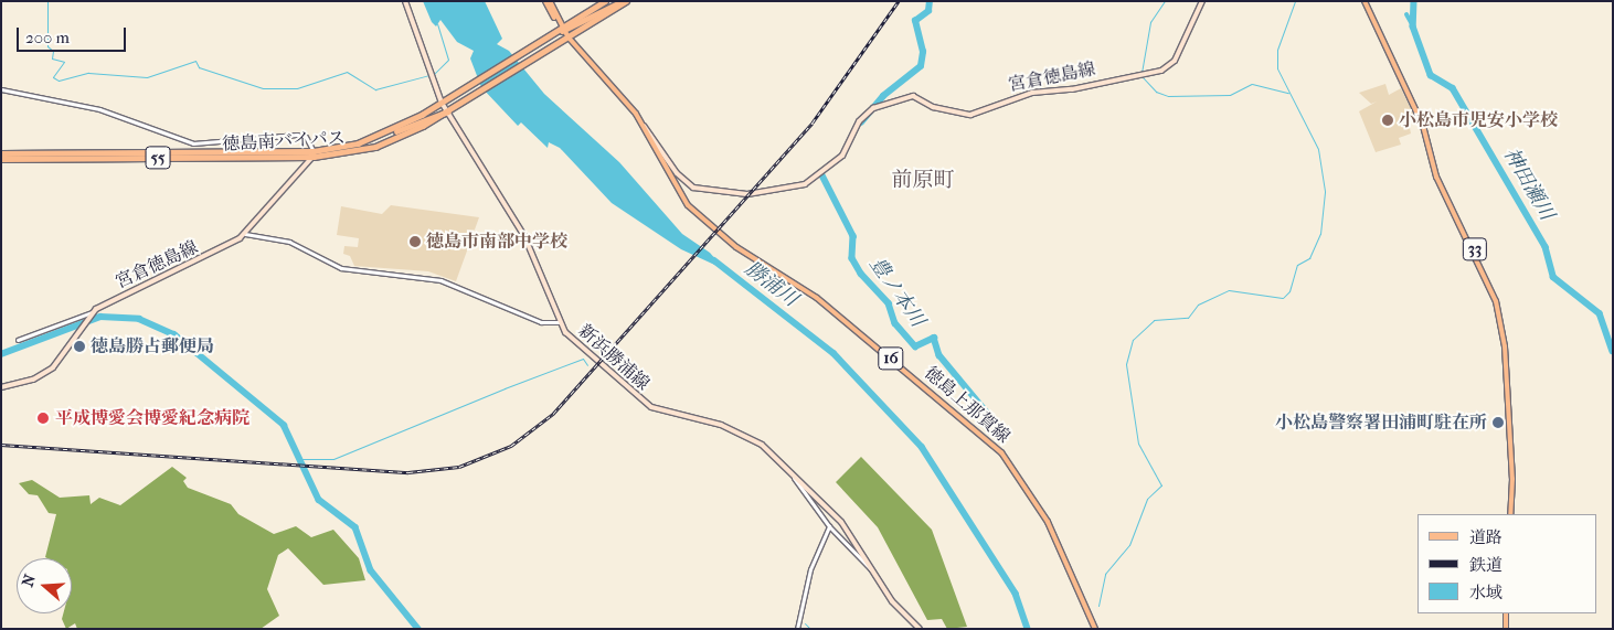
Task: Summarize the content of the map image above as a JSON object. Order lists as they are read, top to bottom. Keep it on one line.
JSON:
{"streets":{"highway":["徳島南バイパス","55"],"main road":["宮倉徳島線","33","新浜勝浦線","16","徳島上那賀線"]},"crossings":[["宮倉徳島線","徳島南バイパス"],["宮倉徳島線","徳島上那賀線"],["徳島南バイパス","新浜勝浦線"],["徳島南バイパス","徳島上那賀線"]],"districts":["前原町"],"water":["神田瀬川","勝浦川","豊ノ本川"],"places":["小松島市児安小学校","徳島市南部中学校","徳島勝占郵便局","平成博愛会博愛紀念病院","小松島警察署田浦町駐在所"],"legend":["道路","鉄道","水域"],"scale_bar":"200 m","north":"left"}
